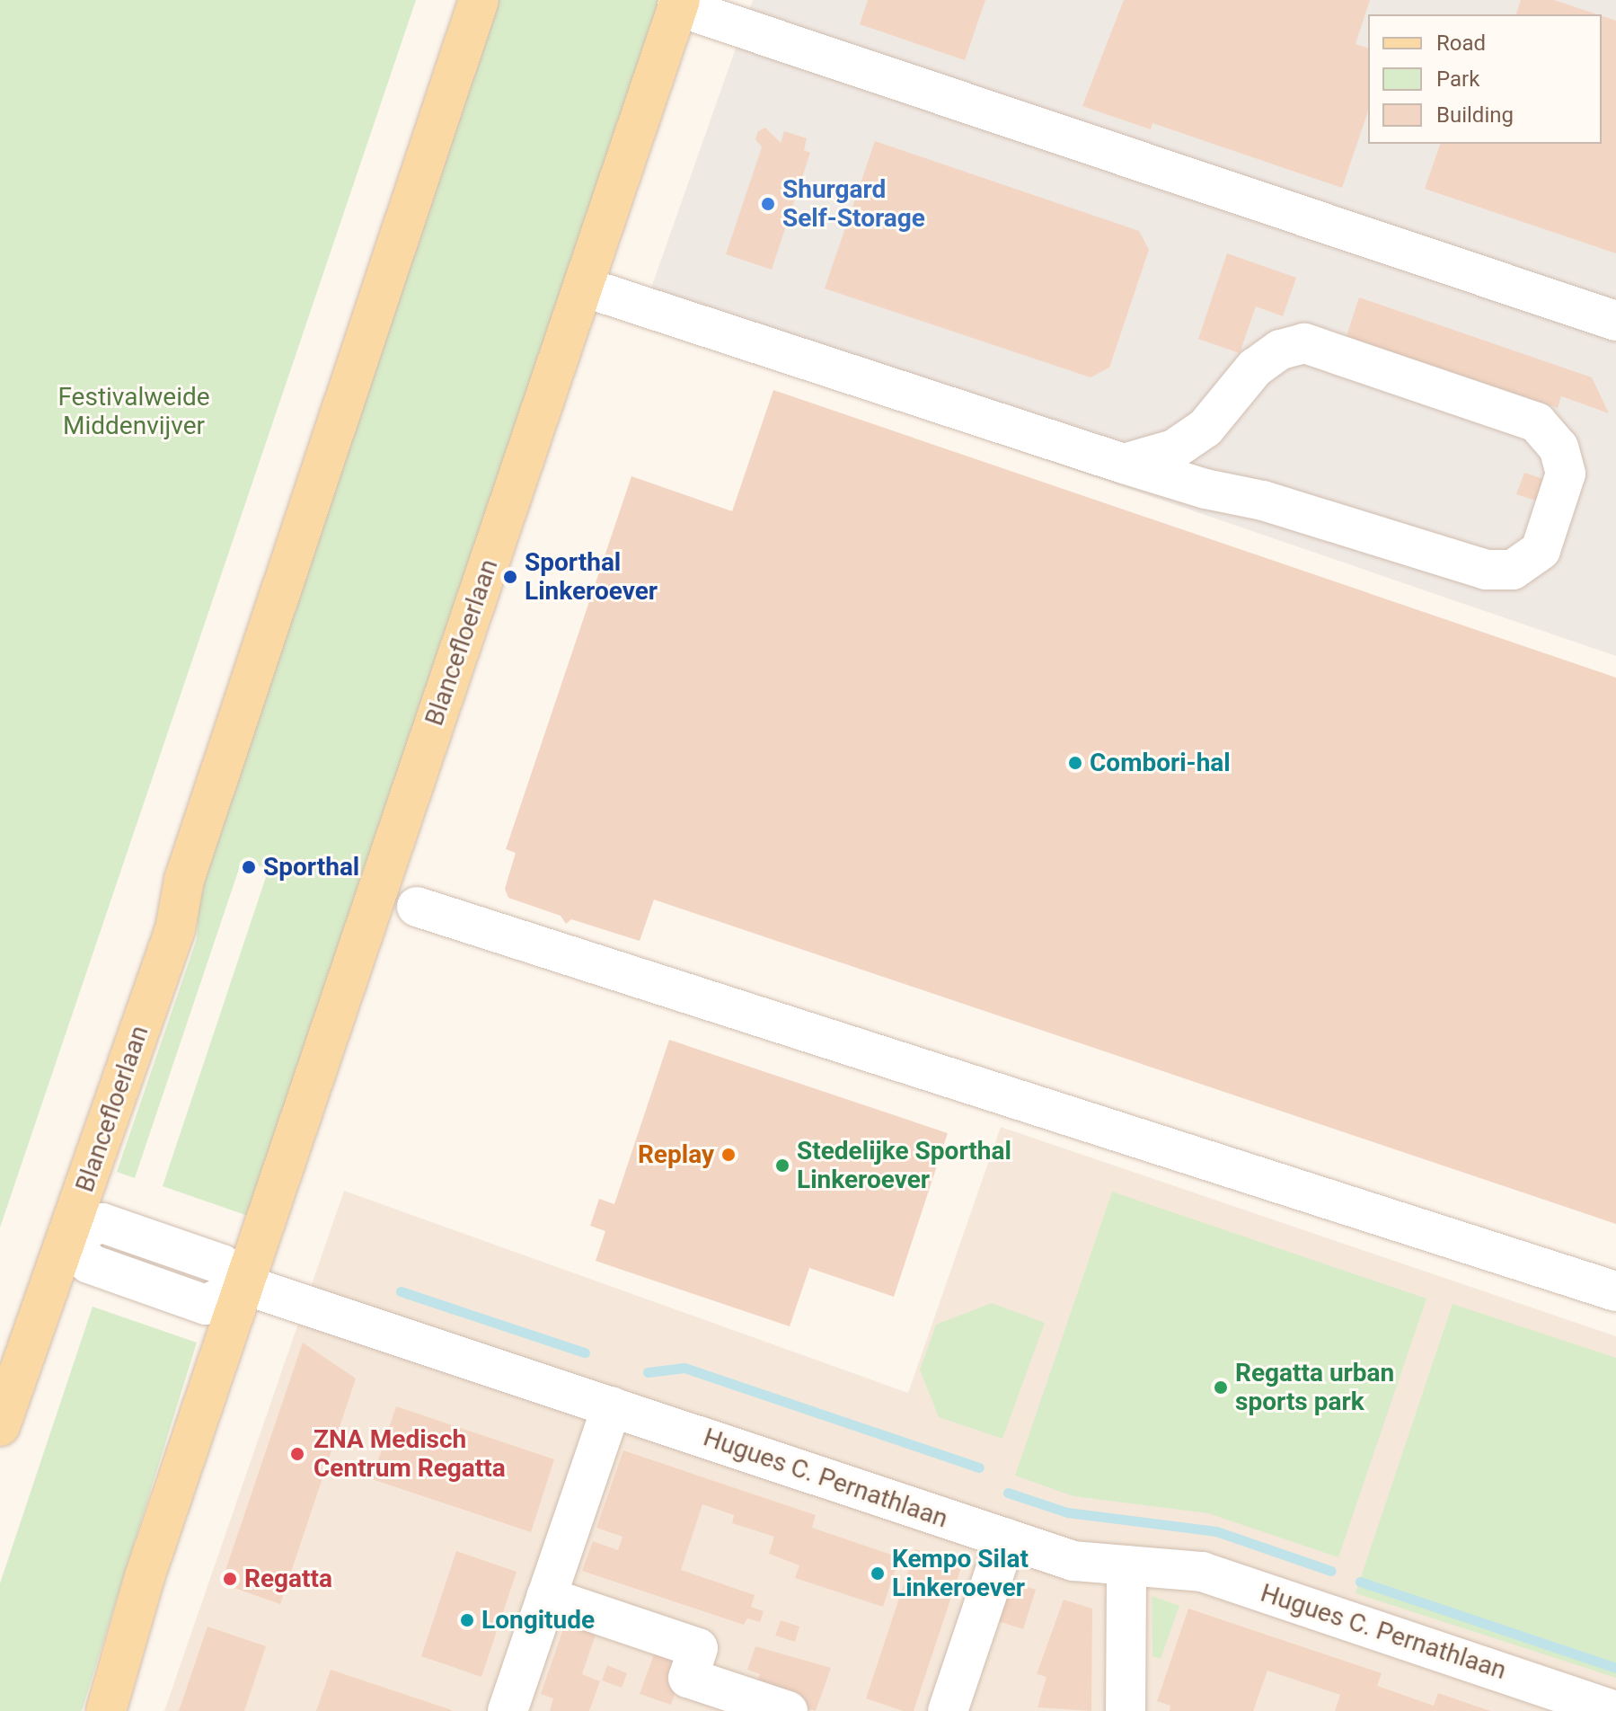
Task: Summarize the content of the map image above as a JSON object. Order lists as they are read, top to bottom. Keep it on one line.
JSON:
{"streets":{"main road":["Blancefloerlaan"],"street":["Hugues C. Pernathlaan"]},"crossings":[["Blancefloerlaan","Hugues C. Pernathlaan"]],"parks":["Festivalweide Middenvijver"],"places":["Shurgard Self-Storage","Sporthal Linkeroever","Combori-hal","Sporthal","Replay","Stedelijke Sporthal Linkeroever","Regatta urban sports park","ZNA Medisch Centrum Regatta","Kempo Silat Linkeroever","Regatta","Longitude"],"legend":["Road","Park","Building"]}
